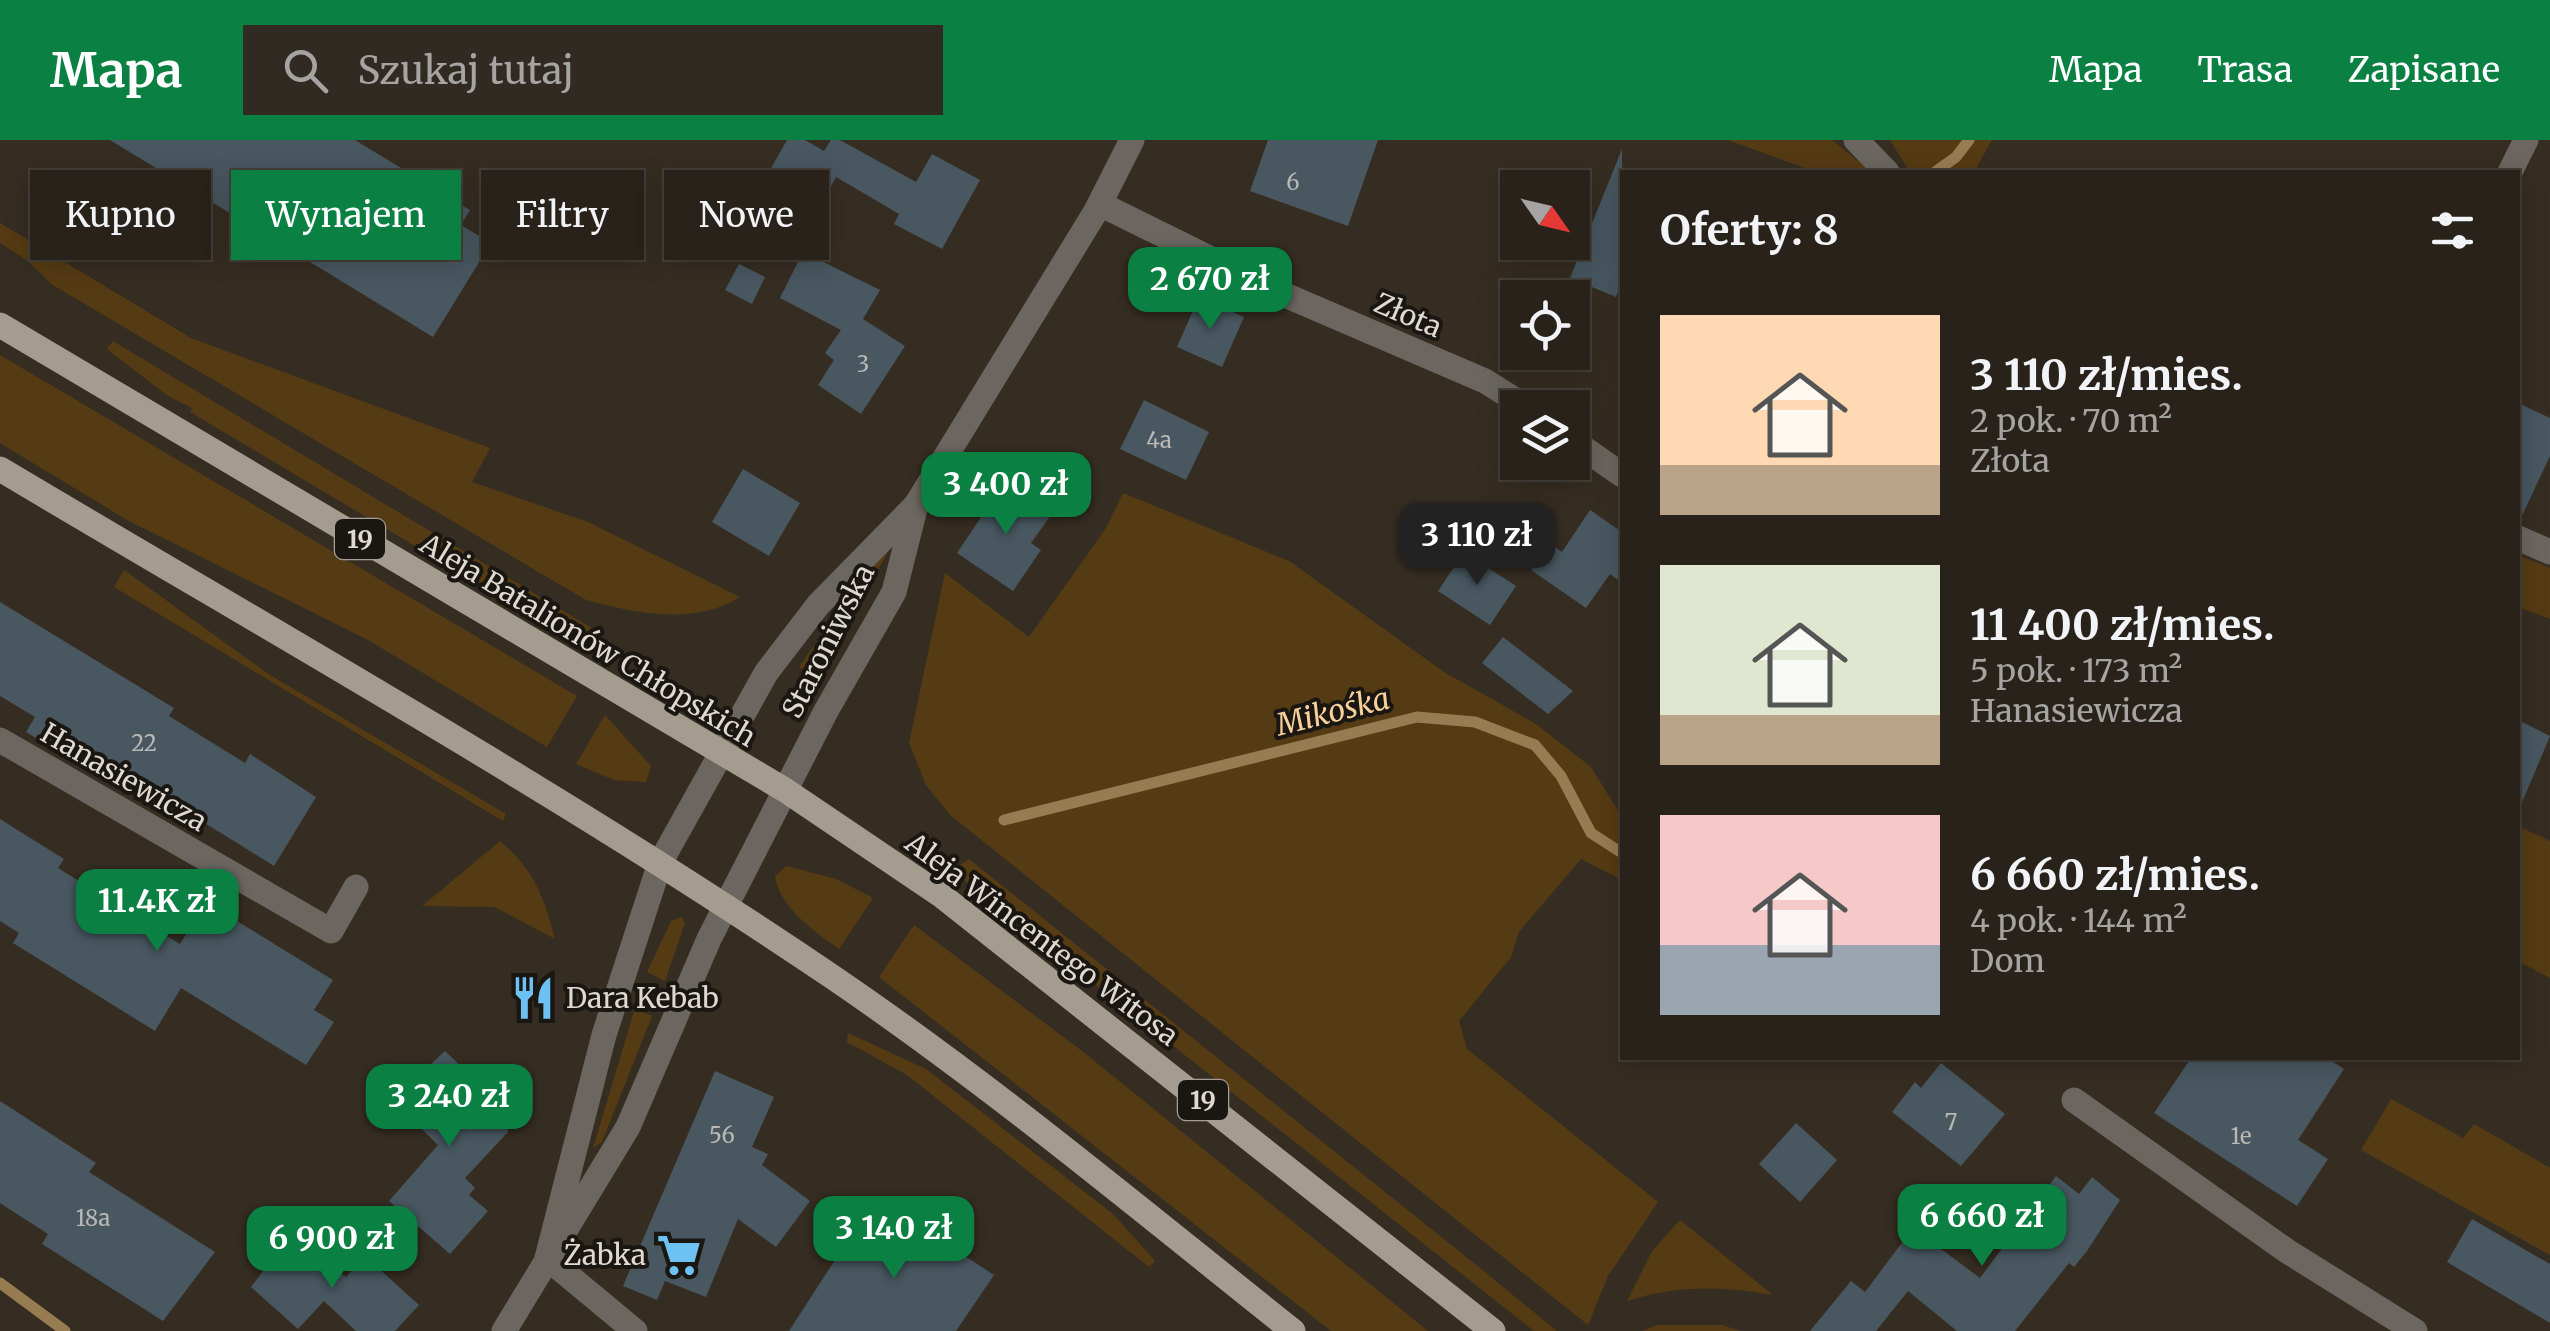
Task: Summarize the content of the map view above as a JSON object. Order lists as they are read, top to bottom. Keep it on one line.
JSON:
{"streets":{"main road":["19","Aleja Batalionów Chłopskich","Aleja Wincentego Witosa"],"street":["Złota","Staroniwska","Hanasiewicza"]},"crossings":[["Złota","Staroniwska"],["Aleja Batalionów Chłopskich","Staroniwska"],["Aleja Batalionów Chłopskich","Aleja Wincentego Witosa"],["Staroniwska","Aleja Wincentego Witosa"]],"water":["Mikośka"],"places":{"restaurant":["Dara Kebab"],"supermarket":["Żabka"]},"house_numbers":["6","3","4a","22","7","56","1e","18a"],"north":"bottom right","page":{"header":"Mapa","search":"Szukaj tutaj","nav":["Mapa","Trasa","Zapisane"],"chip":["Kupno","Wynajem","Filtry","Nowe"],"heading":"Oferty: 8","price":["2 670 zł","3 400 zł","3 110 zł","11.4K zł","3 240 zł","6 660 zł","3 140 zł","6 900 zł"],"list":[{"name":"3 110 zł/mies.","note":"2 pok. · 70 m² · Złota"},{"name":"11 400 zł/mies.","note":"5 pok. · 173 m² · Hanasiewicza"},{"name":"6 660 zł/mies.","note":"4 pok. · 144 m² · Dom"}]}}
